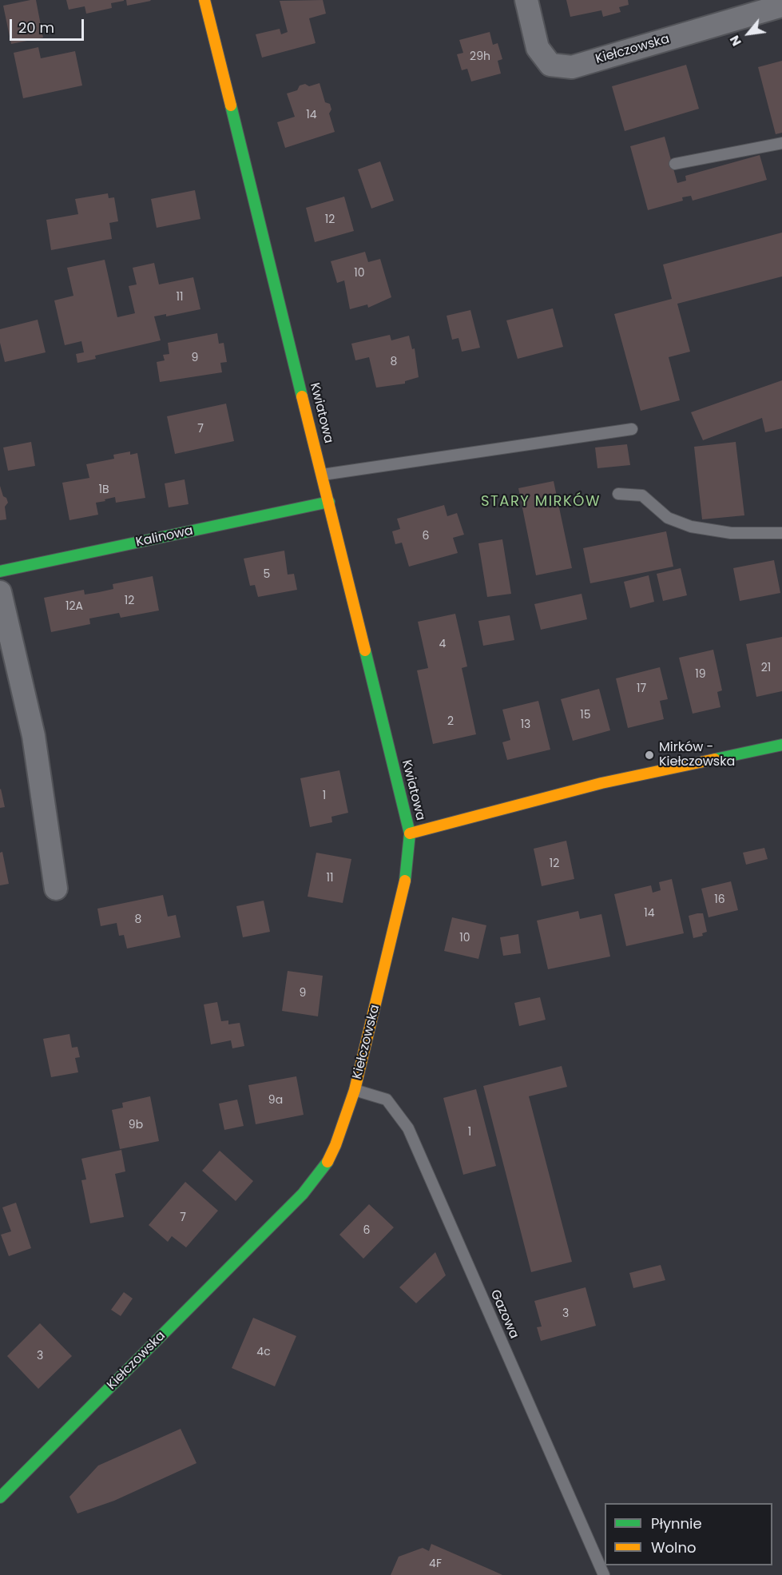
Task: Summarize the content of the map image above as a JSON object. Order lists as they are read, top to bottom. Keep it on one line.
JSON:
{"streets":{"street":["Kiełczowska","Kwiatowa","Kalinowa"],"lane":["Gazowa"]},"crossings":[["Kiełczowska","Kwiatowa"],["Kiełczowska","Gazowa"],["Kwiatowa","Kalinowa"]],"districts":["STARY MIRKÓW"],"places":["Mirków - Kiełczowska"],"house_numbers":["29h","14","12","10","11","9","8","7","1B","6","5","12","12A","4","21","19","17","15","2","13","1","12","11","16","14","8","10","9","9a","9b","1","7","6","3","4c","3","4F"],"legend":["Płynnie","Wolno"],"scale_bar":"20 m","north":"bottom left"}
